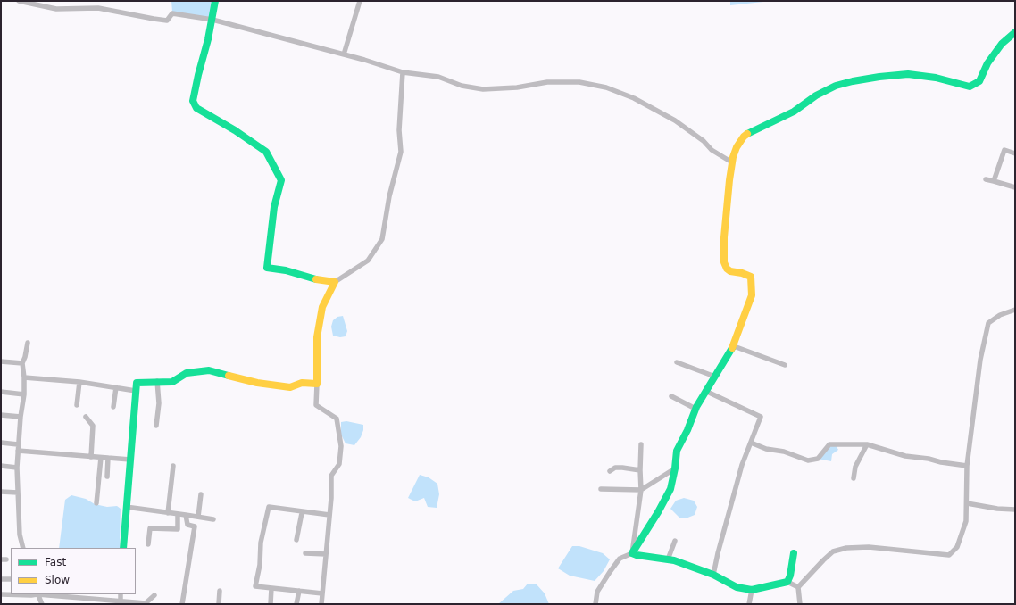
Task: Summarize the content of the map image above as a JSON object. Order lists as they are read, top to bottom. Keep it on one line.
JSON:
{"legend":["Fast","Slow"]}
